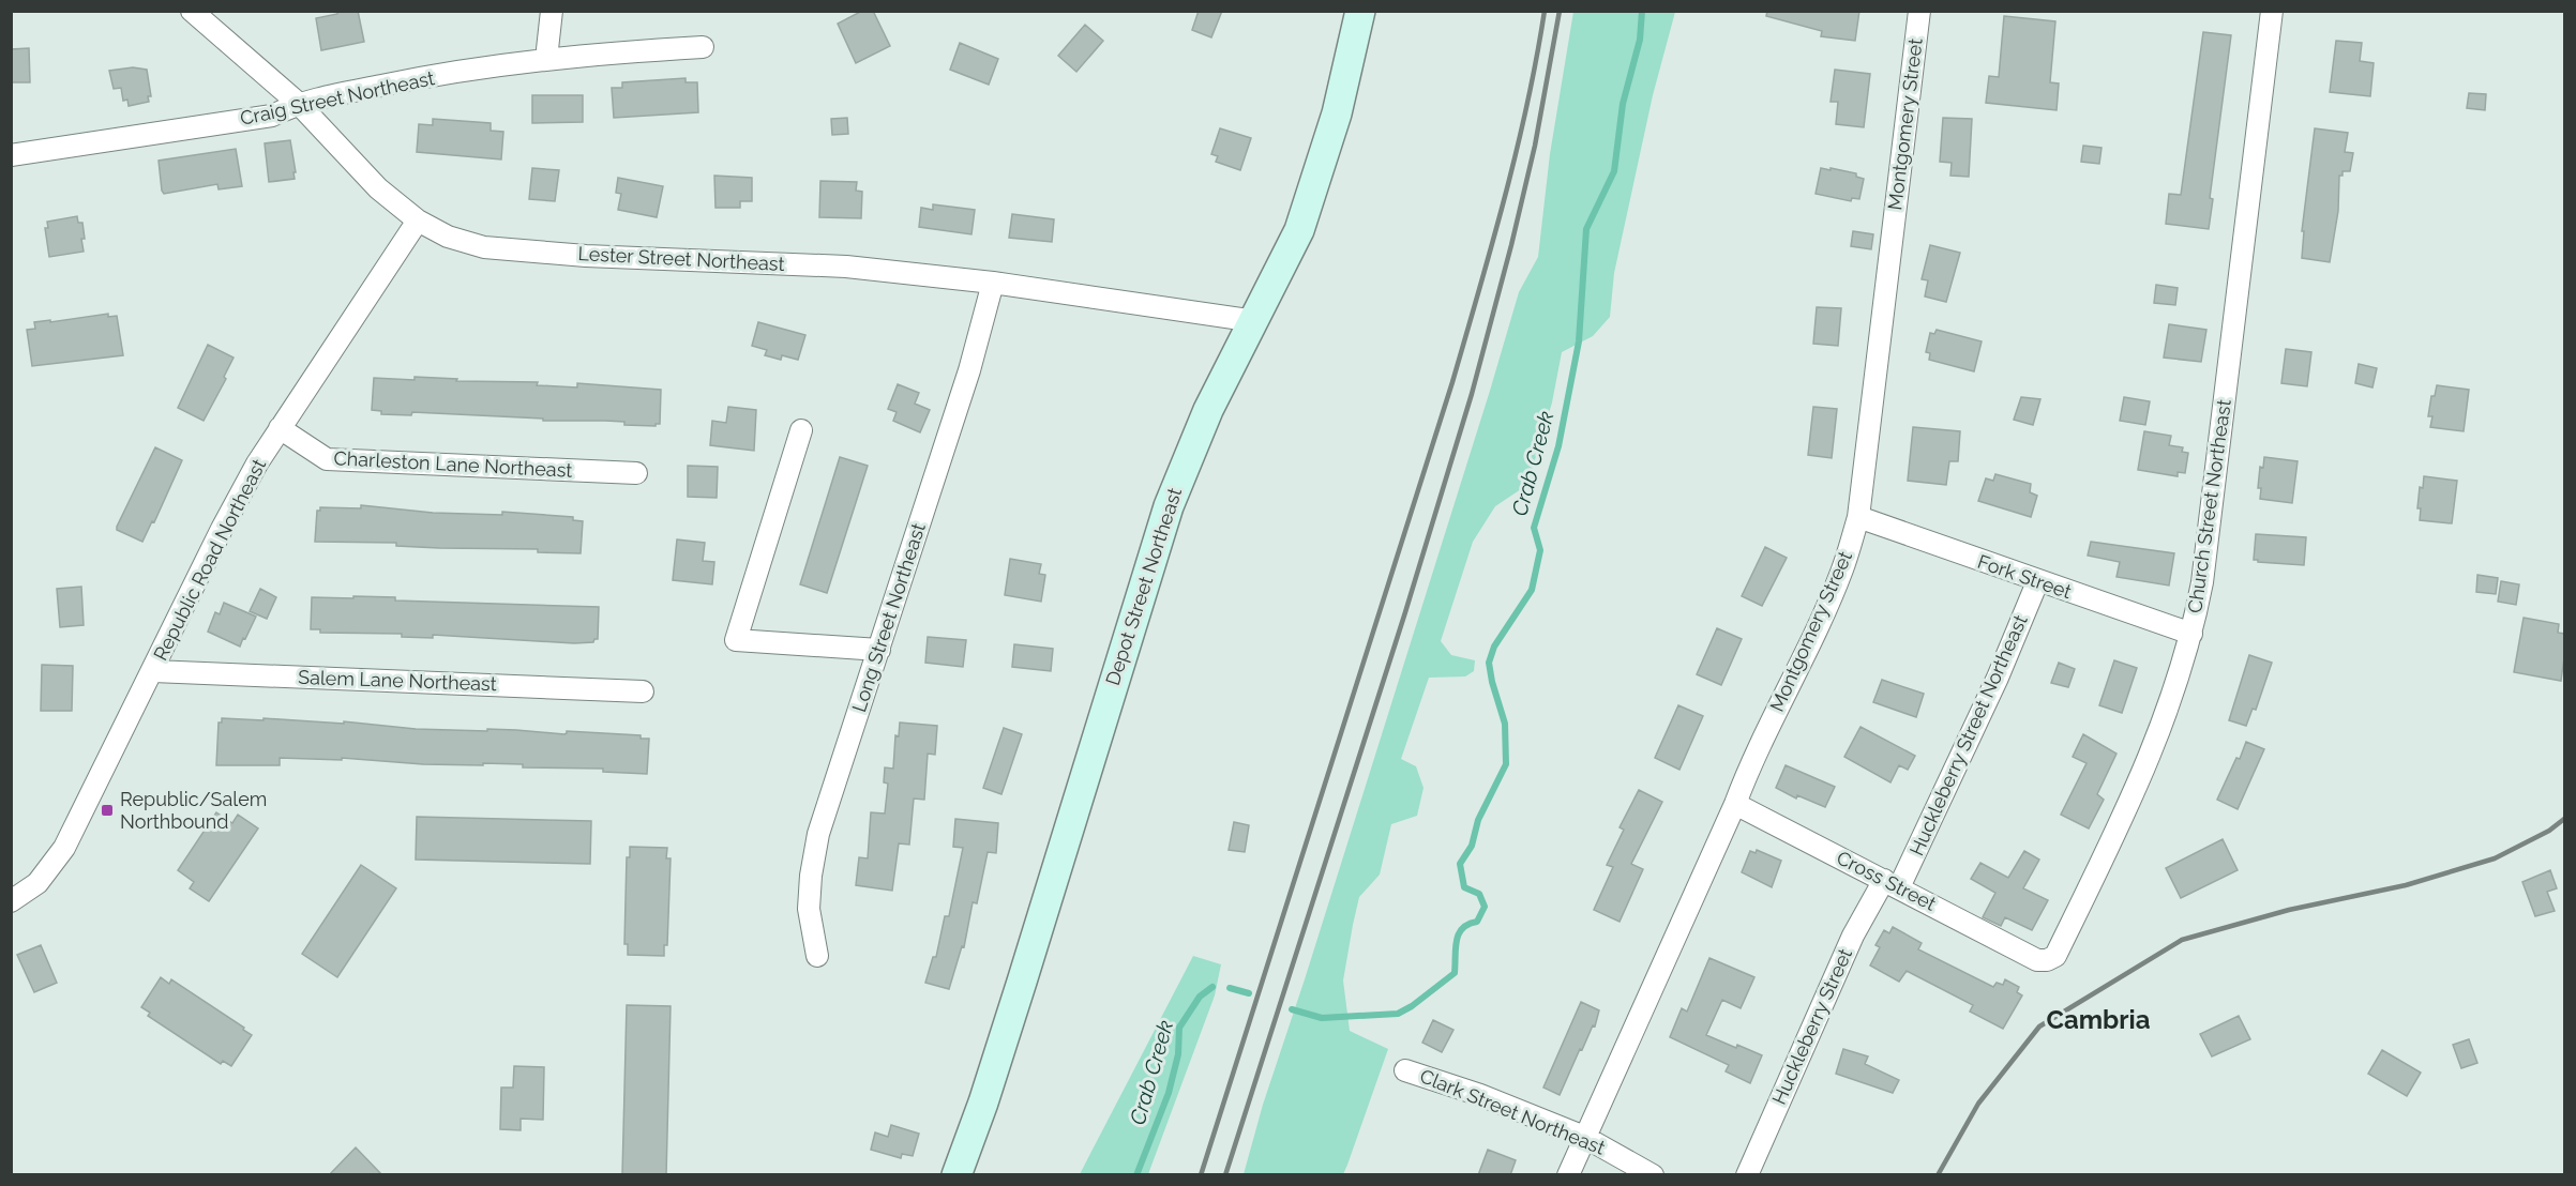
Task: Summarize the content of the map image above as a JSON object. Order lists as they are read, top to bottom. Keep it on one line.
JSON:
{"streets":{"main road":["Depot Street Northeast"],"street":["Craig Street Northeast","Montgomery Street","Lester Street Northeast","Charleston Lane Northeast","Church Street Northeast","Republic Road Northeast","Fork Street","Long Street Northeast","Salem Lane Northeast","Huckleberry Street Northeast","Cross Street","Huckleberry Street","Clark Street Northeast"]},"crossings":[["Craig Street Northeast","Lester Street Northeast"],["Montgomery Street","Fork Street"],["Montgomery Street","Cross Street"],["Montgomery Street","Clark Street Northeast"],["Lester Street Northeast","Republic Road Northeast"],["Lester Street Northeast","Depot Street Northeast"],["Lester Street Northeast","Long Street Northeast"],["Charleston Lane Northeast","Republic Road Northeast"],["Church Street Northeast","Fork Street"],["Church Street Northeast","Cross Street"],["Republic Road Northeast","Salem Lane Northeast"],["Fork Street","Huckleberry Street Northeast"],["Huckleberry Street Northeast","Cross Street"],["Huckleberry Street Northeast","Huckleberry Street"],["Cross Street","Huckleberry Street"]],"districts":["Cambria"],"water":["Crab Creek"],"places":{"transit":["Republic/Salem Northbound"]}}
